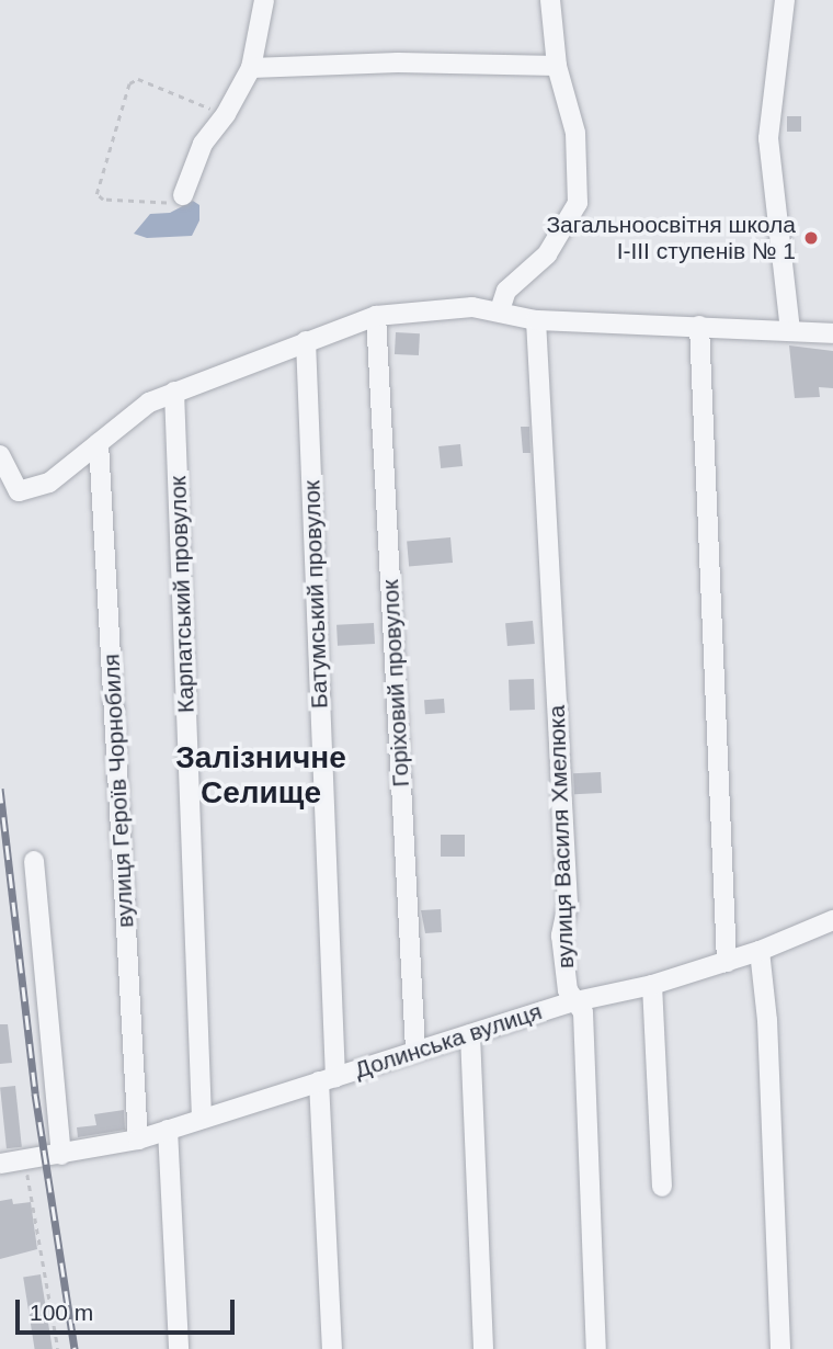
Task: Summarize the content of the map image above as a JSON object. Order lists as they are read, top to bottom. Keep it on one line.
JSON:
{"streets":{"street":["Карпатський провулок","Батумський провулок","Горіховий провулок","вулиця Героїв Чорнобиля","вулиця Василя Хмелюка","Долинська вулиця"]},"crossings":[["Карпатський провулок","Долинська вулиця"],["Батумський провулок","Долинська вулиця"],["Горіховий провулок","Долинська вулиця"],["вулиця Героїв Чорнобиля","Долинська вулиця"],["вулиця Василя Хмелюка","Долинська вулиця"]],"districts":["Залізничне Селище"],"places":["Загальноосвітня школа І-ІІІ ступенів № 1"],"scale_bar":"100 m"}
